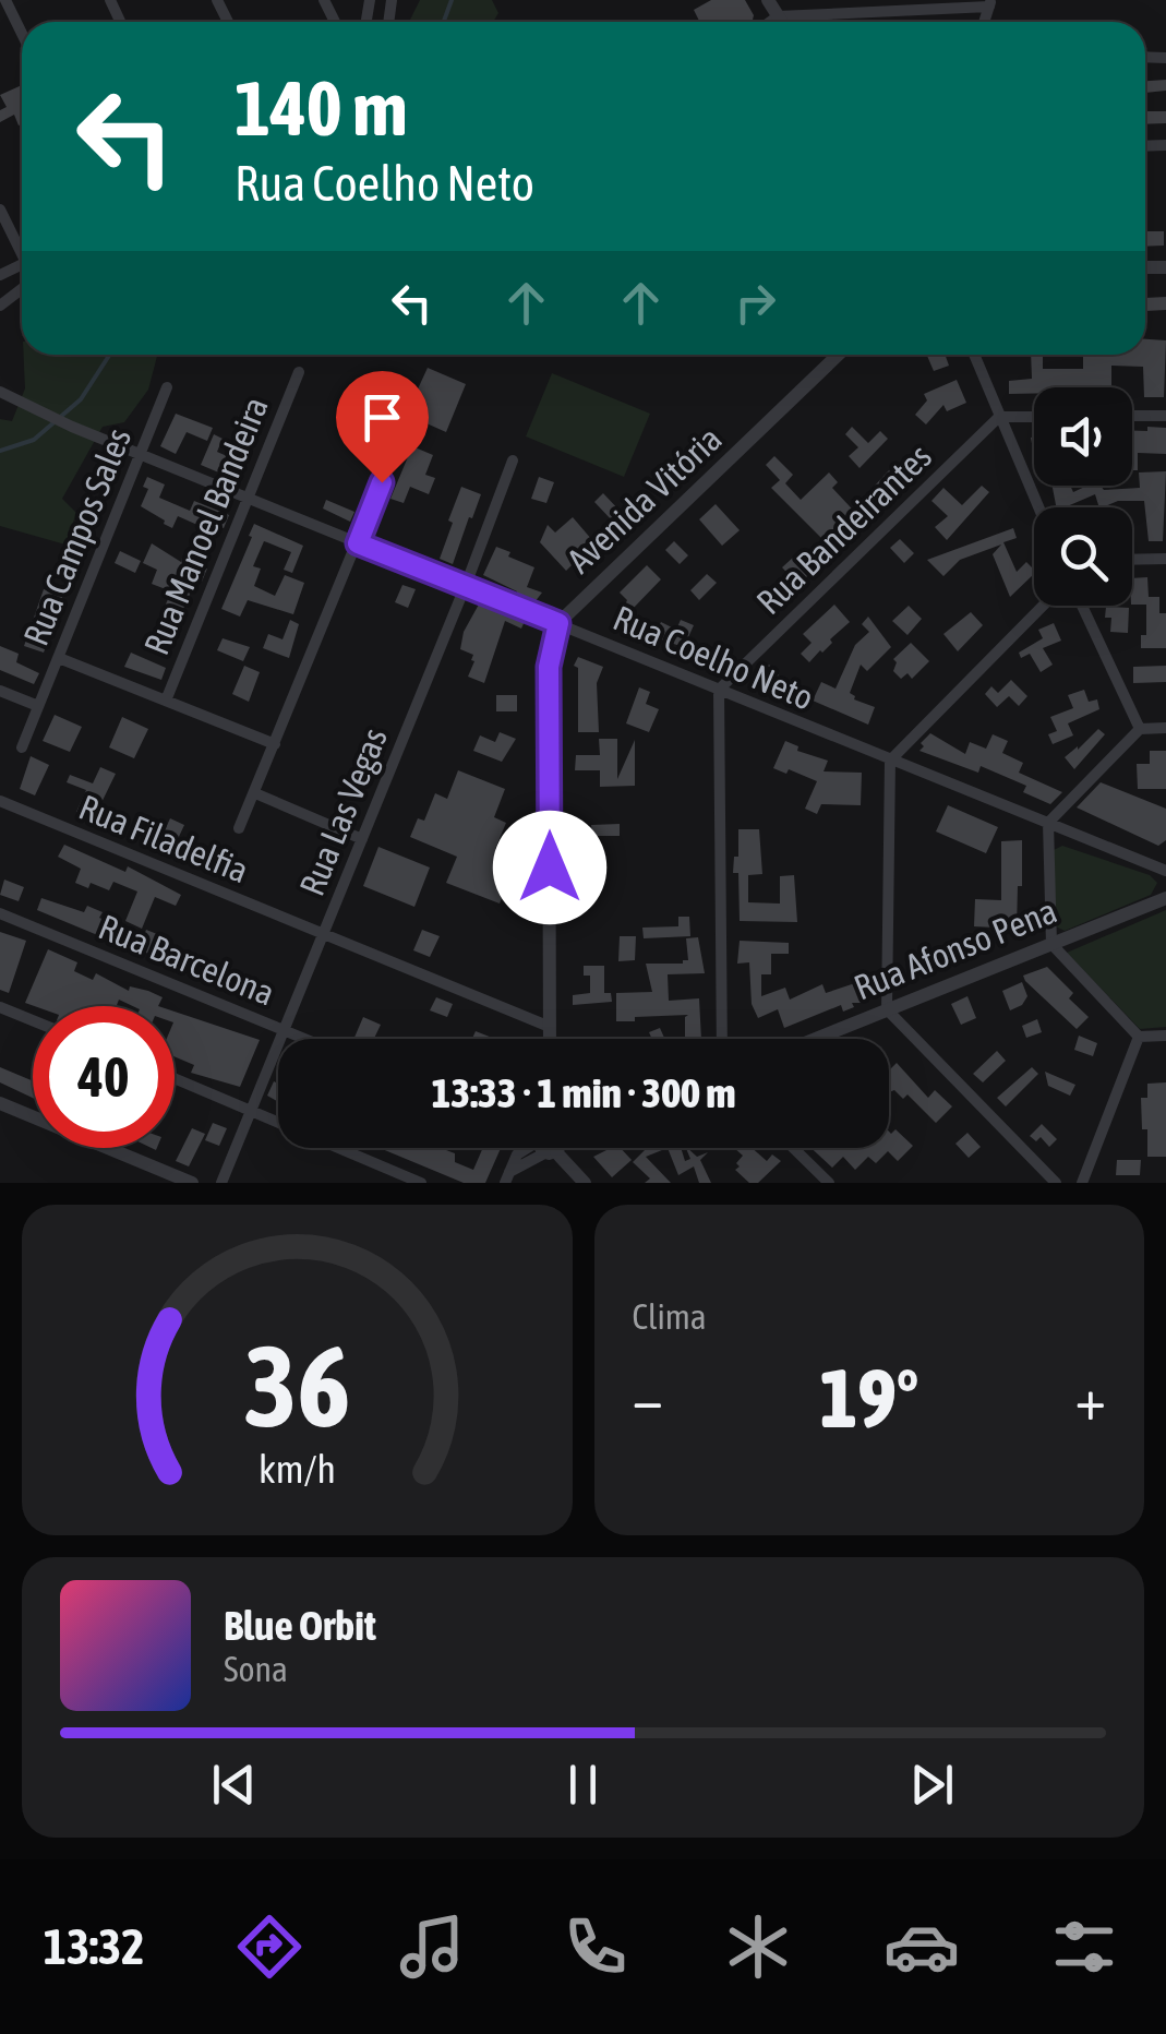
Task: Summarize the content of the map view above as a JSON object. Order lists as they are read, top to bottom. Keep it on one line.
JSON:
{"streets":{"street":["Avenida Vitória","Rua Manoel Bandeira","Rua Bandeirantes","Rua Campos Sales","Rua Coelho Neto","Rua Las Vegas","Rua Filadelfia","Rua Afonso Pena","Rua Barcelona"]},"crossings":[["Avenida Vitória","Rua Coelho Neto"],["Avenida Vitória","Rua Filadelfia"],["Rua Manoel Bandeira","Rua Coelho Neto"],["Rua Bandeirantes","Rua Coelho Neto"],["Rua Campos Sales","Rua Coelho Neto"],["Rua Coelho Neto","Rua Las Vegas"],["Rua Las Vegas","Rua Filadelfia"],["Rua Las Vegas","Rua Barcelona"]],"page":{"turn":["140 m","Rua Coelho Neto"],"limit":"40","trip":"13:33 · 1 min · 300 m","tile":"Clima","heat":["−","19°","+"],"song":["Blue Orbit","Sona"],"tabs":"13:32","gauge":["36","km/h"]}}
